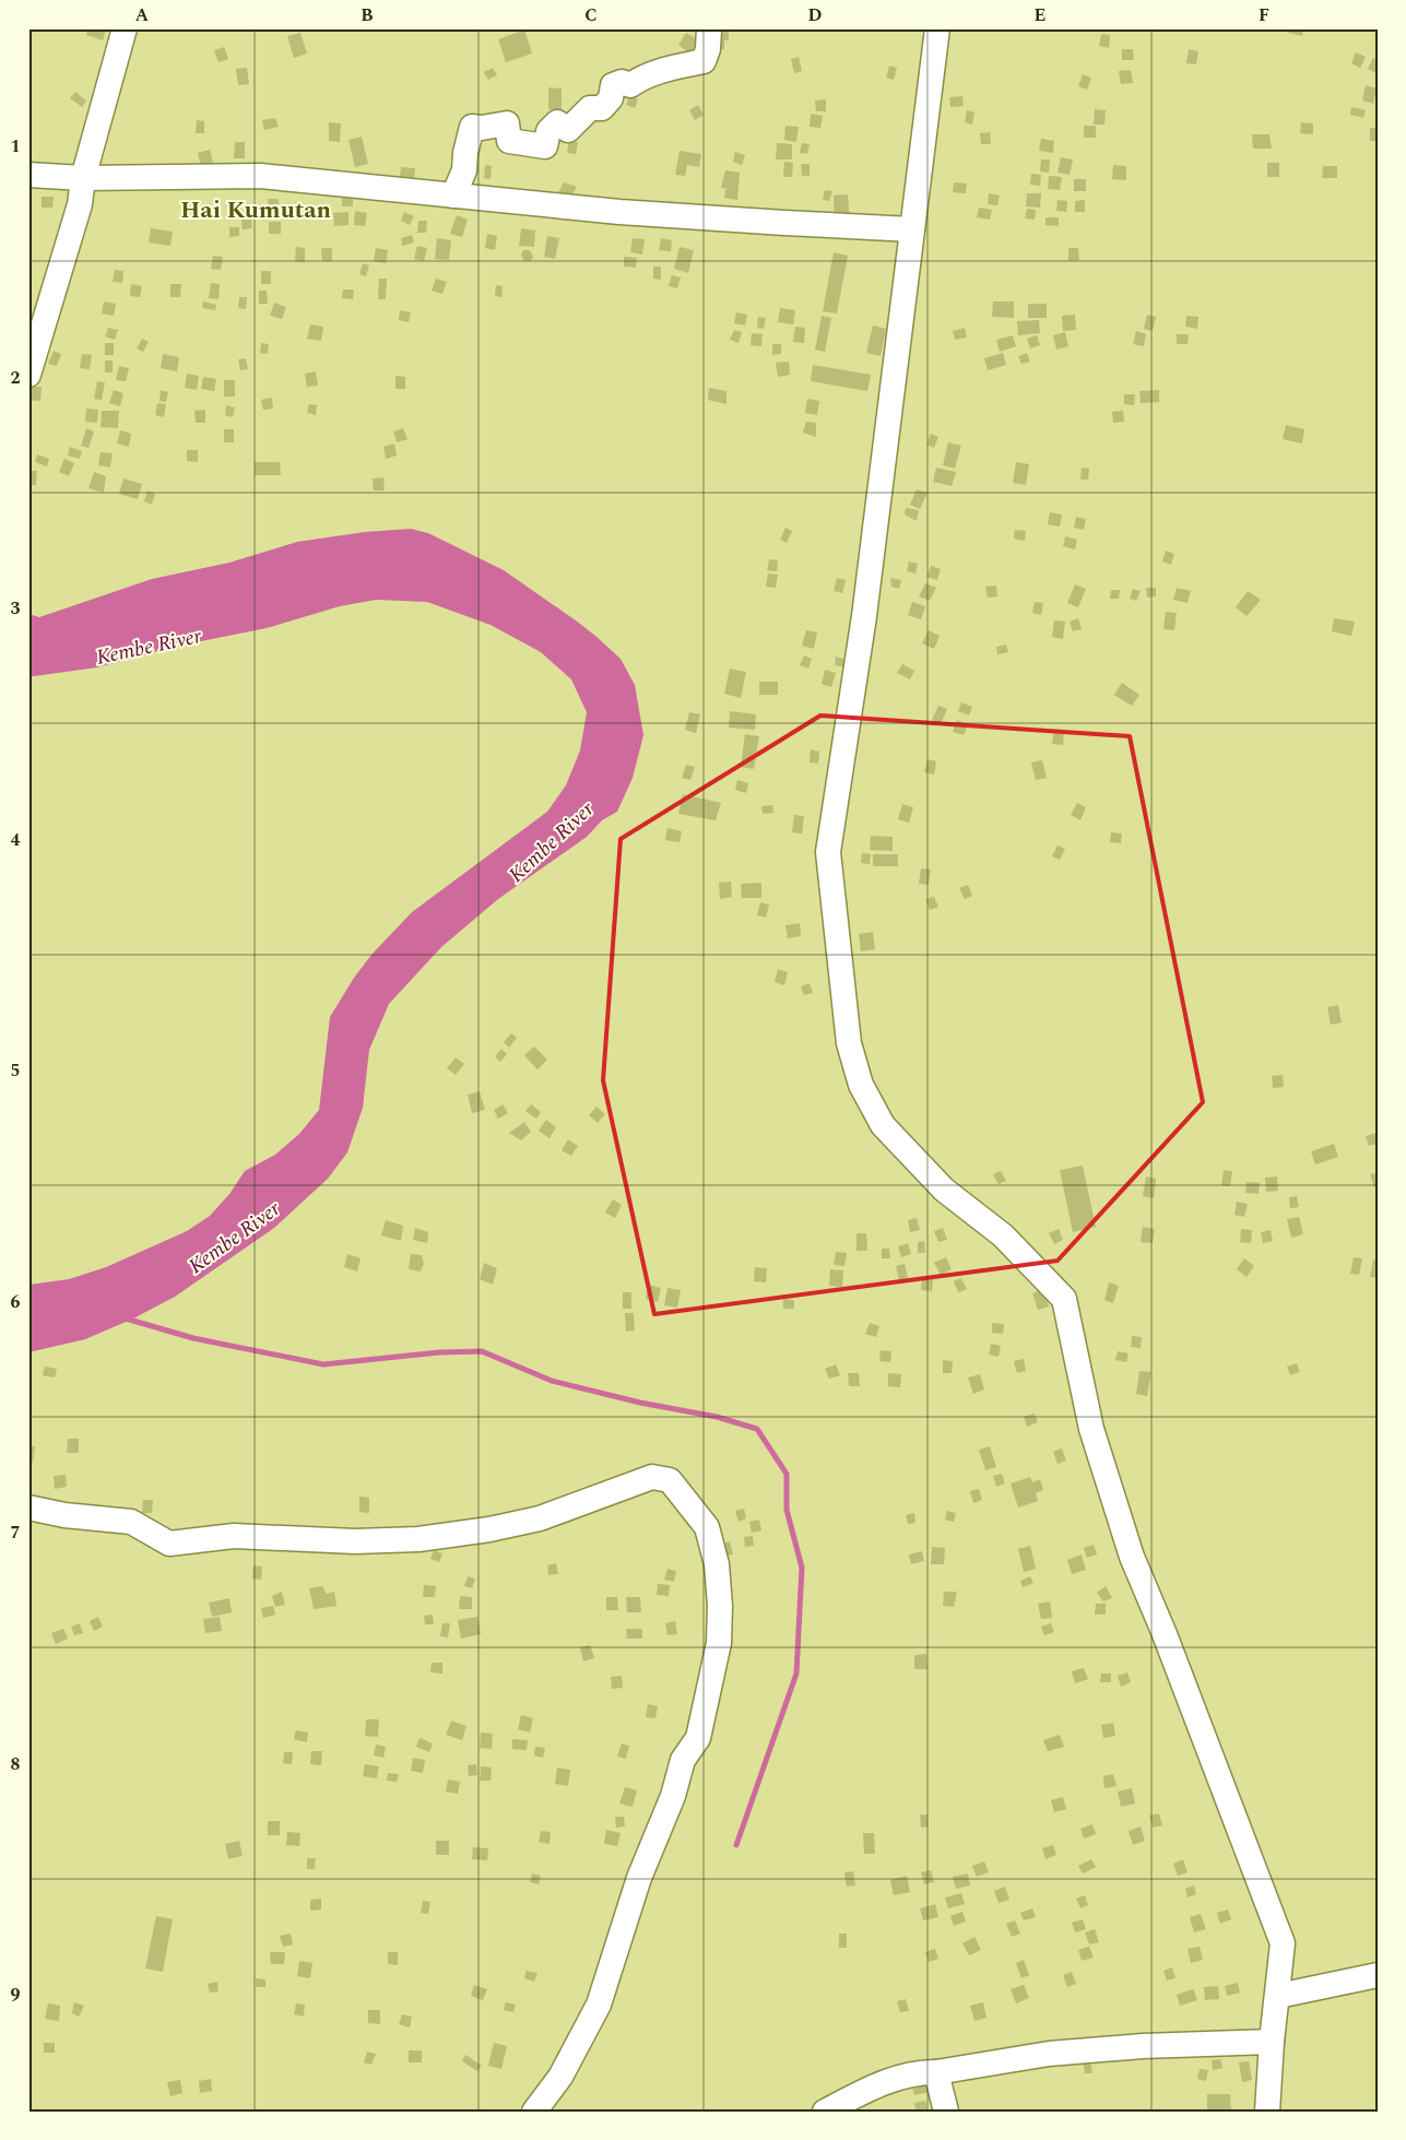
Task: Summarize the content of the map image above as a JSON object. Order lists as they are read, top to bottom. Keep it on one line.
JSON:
{"districts":["Hai Kumutan"],"water":["Kembe River"],"grid":{"columns":["A","B","C","D","E","F"],"rows":["1","2","3","4","5","6","7","8","9"]}}
